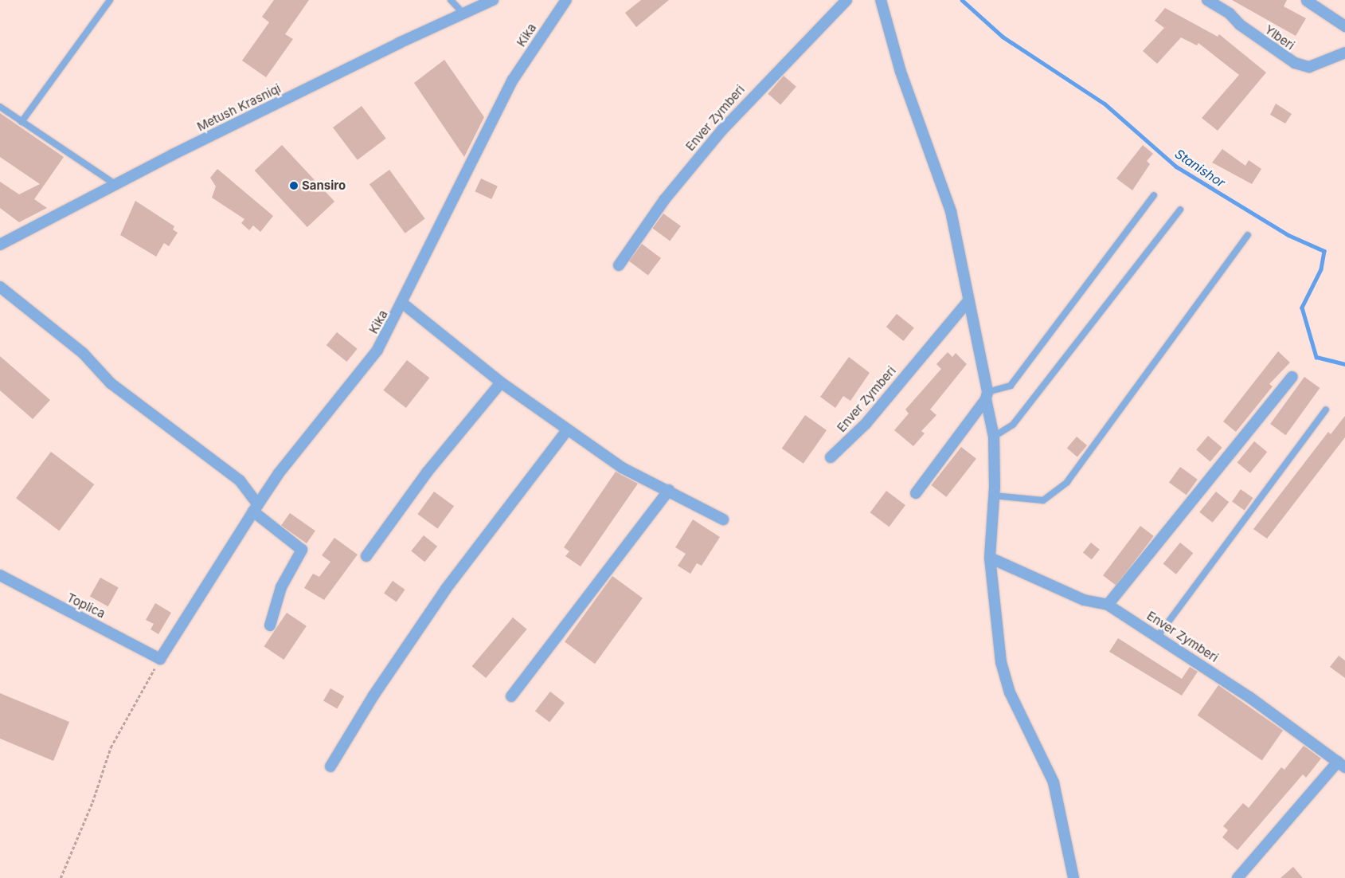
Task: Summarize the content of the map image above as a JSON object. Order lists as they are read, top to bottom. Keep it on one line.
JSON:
{"streets":{"street":["Kika","Ylberi","Metush Krasniqi","Enver Zymberi","Toplica"]},"crossings":[["Kika","Toplica"]],"water":["Stanishor"],"places":["Sansiro"]}
